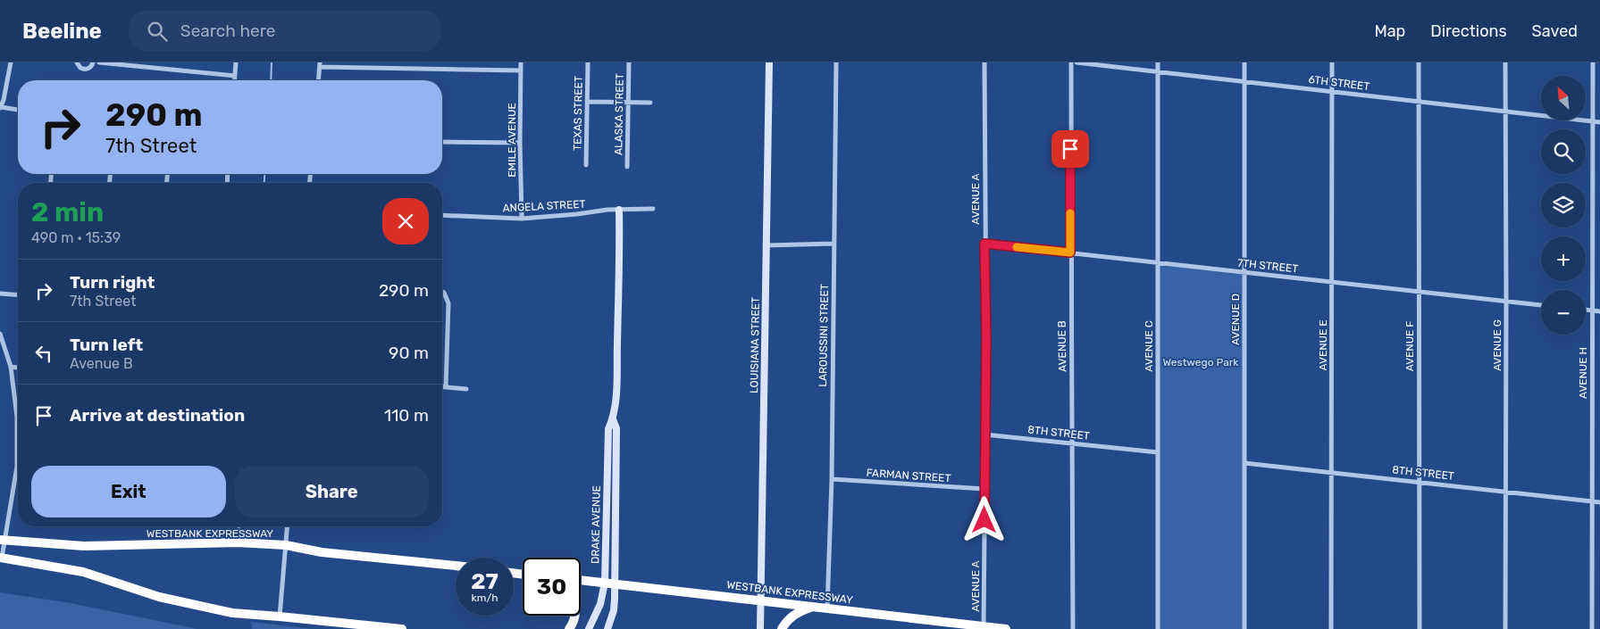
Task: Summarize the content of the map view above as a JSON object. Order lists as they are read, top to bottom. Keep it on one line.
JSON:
{"streets":{"highway":["WESTBANK EXPRESSWAY"],"street":["6TH STREET","TEXAS STREET","ALASKA STREET","EMILE AVENUE","AVENUE A","ANGELA STREET","7TH STREET","AVENUE D","LAROUSSINI STREET","LOUISIANA STREET","AVENUE E","AVENUE G","AVENUE B","AVENUE C","AVENUE F","AVENUE H","8TH STREET","FARMAN STREET","DRAKE AVENUE"]},"crossings":[["6TH STREET","AVENUE D"],["6TH STREET","AVENUE E"],["6TH STREET","AVENUE G"],["6TH STREET","AVENUE C"],["6TH STREET","AVENUE F"],["6TH STREET","AVENUE H"],["EMILE AVENUE","ANGELA STREET"],["AVENUE A","7TH STREET"],["AVENUE A","8TH STREET"],["AVENUE A","FARMAN STREET"],["AVENUE A","WESTBANK EXPRESSWAY"],["ANGELA STREET","DRAKE AVENUE"],["7TH STREET","AVENUE D"],["7TH STREET","AVENUE E"],["7TH STREET","AVENUE G"],["7TH STREET","AVENUE B"],["7TH STREET","AVENUE C"],["7TH STREET","AVENUE F"],["AVENUE D","8TH STREET"],["LAROUSSINI STREET","FARMAN STREET"],["LAROUSSINI STREET","WESTBANK EXPRESSWAY"],["LOUISIANA STREET","WESTBANK EXPRESSWAY"],["AVENUE E","8TH STREET"],["AVENUE G","8TH STREET"],["AVENUE B","8TH STREET"],["AVENUE C","8TH STREET"],["AVENUE F","8TH STREET"],["AVENUE H","8TH STREET"],["DRAKE AVENUE","WESTBANK EXPRESSWAY"]],"parks":["Westwego Park"],"north":"top left","page":{"header":"Beeline","search":"Search here","nav":["Map","Directions","Saved"],"map_buttons":["+","−"],"turn":["290 m","7th Street"],"heading":["2 min","490 m · 15:39"],"list":[{"name":"Turn right","note":"7th Street","value":"290 m"},{"name":"Turn left","note":"Avenue B","value":"90 m"},{"name":"Arrive at destination","value":"110 m"}],"buttons":["Exit","Share"],"speed":"27 km/h","limit":"30"}}
